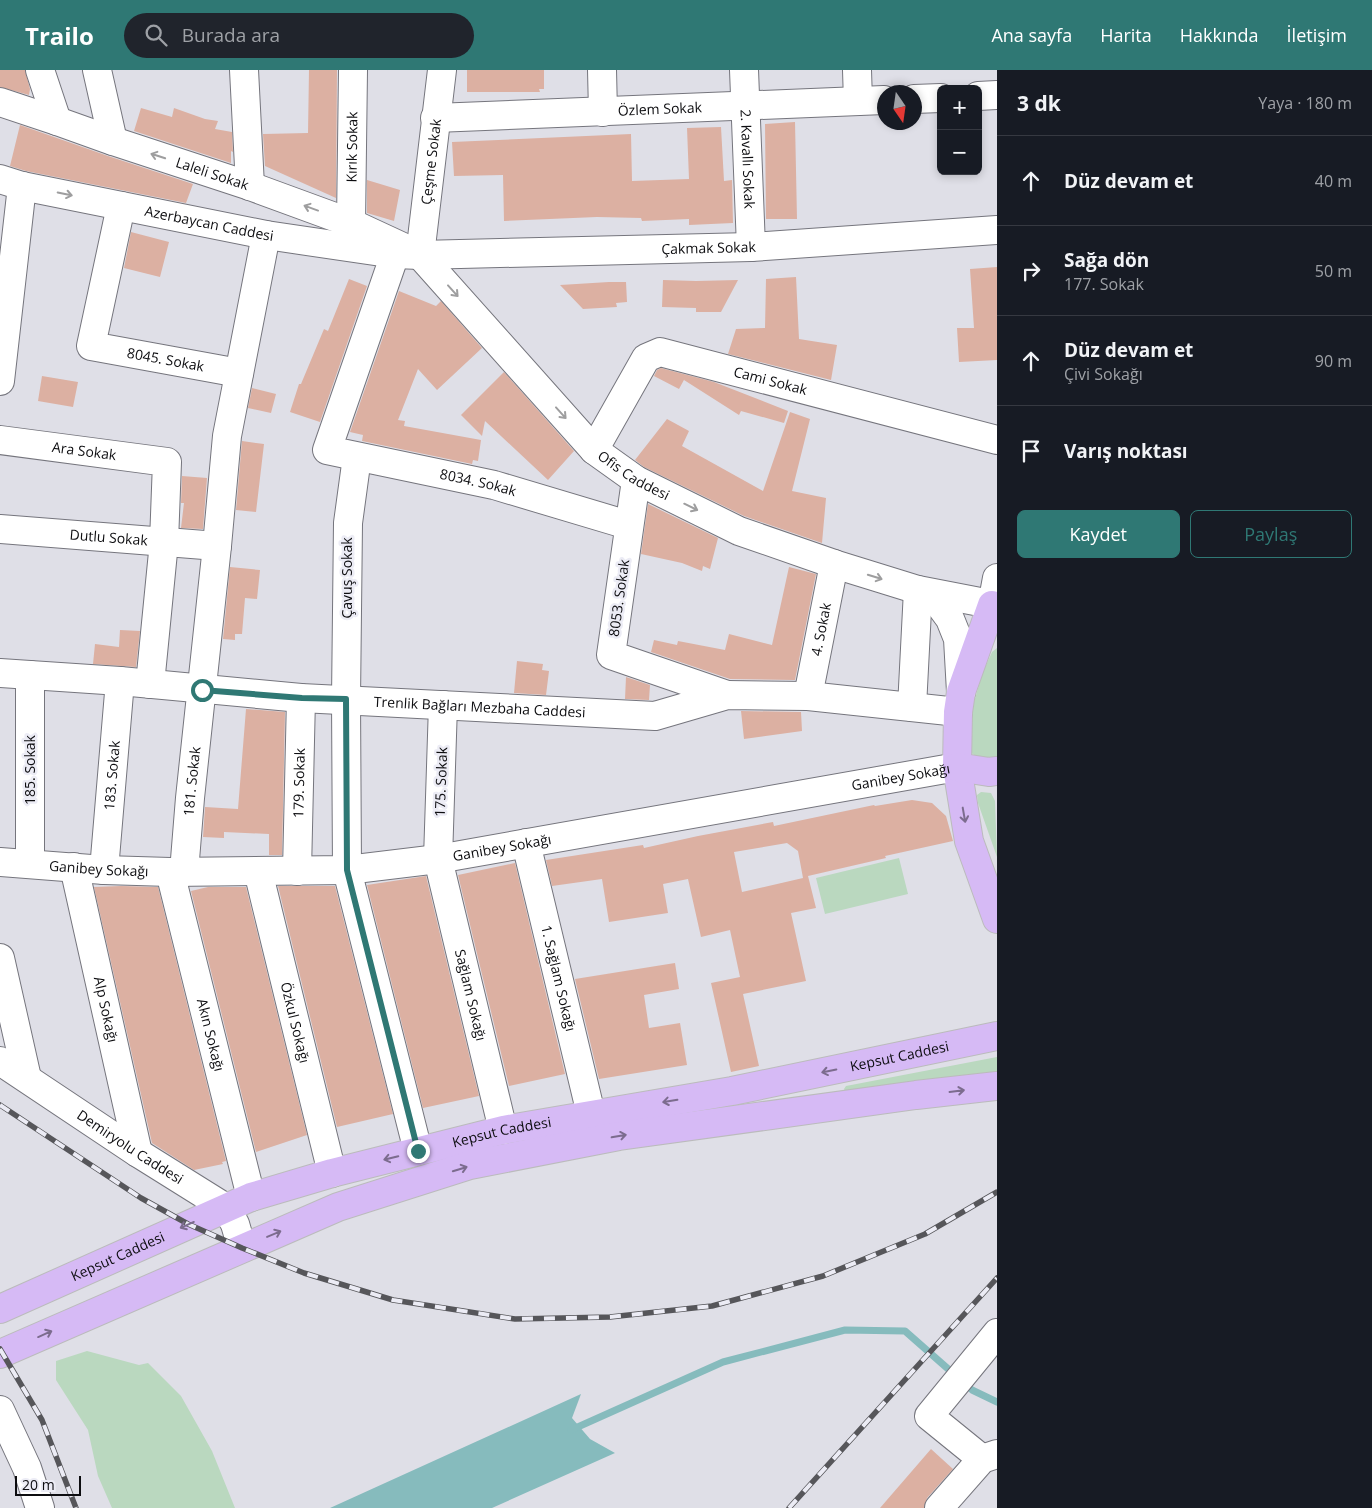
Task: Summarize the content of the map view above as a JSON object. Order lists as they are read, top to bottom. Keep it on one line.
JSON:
{"streets":{"main road":["Ganibey Sokağı","Kepsut Caddesi"],"street":["Özlem Sokak","Kırık Sokak","2. Kavallı Sokak","Çeşme Sokak","Laleli Sokak","Azerbaycan Caddesi","Çakmak Sokak","8045. Sokak","Cami Sokak","Ara Sokak","Ofis Caddesi","8034. Sokak","Dutlu Sokak","Çavuş Sokak","8053. Sokak","4. Sokak","Trenlik Bağları Mezbaha Caddesi","185. Sokak","183. Sokak","181. Sokak","175. Sokak","179. Sokak","1. Sağlam Sokağı","Sağlam Sokağı","Alp Sokağı","Özkul Sokağı","Akın Sokağı","Demiryolu Caddesi"]},"crossings":[["Özlem Sokak","2. Kavallı Sokak"],["Özlem Sokak","Çeşme Sokak"],["Kırık Sokak","Laleli Sokak"],["2. Kavallı Sokak","Çakmak Sokak"],["Çeşme Sokak","Laleli Sokak"],["Çeşme Sokak","Azerbaycan Caddesi"],["Çeşme Sokak","Çakmak Sokak"],["Çeşme Sokak","Ofis Caddesi"],["Çeşme Sokak","8034. Sokak"],["Laleli Sokak","Azerbaycan Caddesi"],["Laleli Sokak","Çakmak Sokak"],["Laleli Sokak","Ofis Caddesi"],["Laleli Sokak","8034. Sokak"],["Azerbaycan Caddesi","Çakmak Sokak"],["Azerbaycan Caddesi","8045. Sokak"],["Azerbaycan Caddesi","Ofis Caddesi"],["Azerbaycan Caddesi","8034. Sokak"],["Azerbaycan Caddesi","181. Sokak"],["Çakmak Sokak","Ofis Caddesi"],["Çakmak Sokak","8034. Sokak"],["8045. Sokak","181. Sokak"],["Cami Sokak","Ofis Caddesi"],["Ara Sokak","Dutlu Sokak"],["Ofis Caddesi","8034. Sokak"],["Ofis Caddesi","8053. Sokak"],["Ofis Caddesi","4. Sokak"],["Ofis Caddesi","Trenlik Bağları Mezbaha Caddesi"],["8034. Sokak","Çavuş Sokak"],["8034. Sokak","8053. Sokak"],["Dutlu Sokak","181. Sokak"],["Çavuş Sokak","Trenlik Bağları Mezbaha Caddesi"],["Çavuş Sokak","Ganibey Sokağı"],["Çavuş Sokak","Kepsut Caddesi"],["8053. Sokak","Trenlik Bağları Mezbaha Caddesi"],["4. Sokak","Trenlik Bağları Mezbaha Caddesi"],["Trenlik Bağları Mezbaha Caddesi","185. Sokak"],["Trenlik Bağları Mezbaha Caddesi","183. Sokak"],["Trenlik Bağları Mezbaha Caddesi","181. Sokak"],["Trenlik Bağları Mezbaha Caddesi","175. Sokak"],["Trenlik Bağları Mezbaha Caddesi","179. Sokak"],["185. Sokak","Ganibey Sokağı"],["183. Sokak","Ganibey Sokağı"],["Ganibey Sokağı","181. Sokak"],["Ganibey Sokağı","175. Sokak"],["Ganibey Sokağı","179. Sokak"],["Ganibey Sokağı","1. Sağlam Sokağı"],["Ganibey Sokağı","Sağlam Sokağı"],["Ganibey Sokağı","Alp Sokağı"],["Ganibey Sokağı","Özkul Sokağı"],["Ganibey Sokağı","Akın Sokağı"],["181. Sokak","Akın Sokağı"],["175. Sokak","Sağlam Sokağı"],["1. Sağlam Sokağı","Kepsut Caddesi"],["Sağlam Sokağı","Kepsut Caddesi"],["Alp Sokağı","Demiryolu Caddesi"],["Özkul Sokağı","Kepsut Caddesi"],["Akın Sokağı","Kepsut Caddesi"],["Kepsut Caddesi","Demiryolu Caddesi"]],"one_way":["Laleli Sokak","Ofis Caddesi"],"scale_bar":"20 m","north":"bottom","page":{"header":"Trailo","search":"Burada ara","nav":["Ana sayfa","Harita","Hakkında","İletişim"],"heading":["3 dk","Yaya · 180 m"],"map_buttons":["+","−"],"list":[["Düz devam et","40 m"],["Sağa dön","177. Sokak","50 m"],["Düz devam et","Çivi Sokağı","90 m"],"Varış noktası"],"buttons":["Kaydet","Paylaş"],"scale":"20 m"}}
